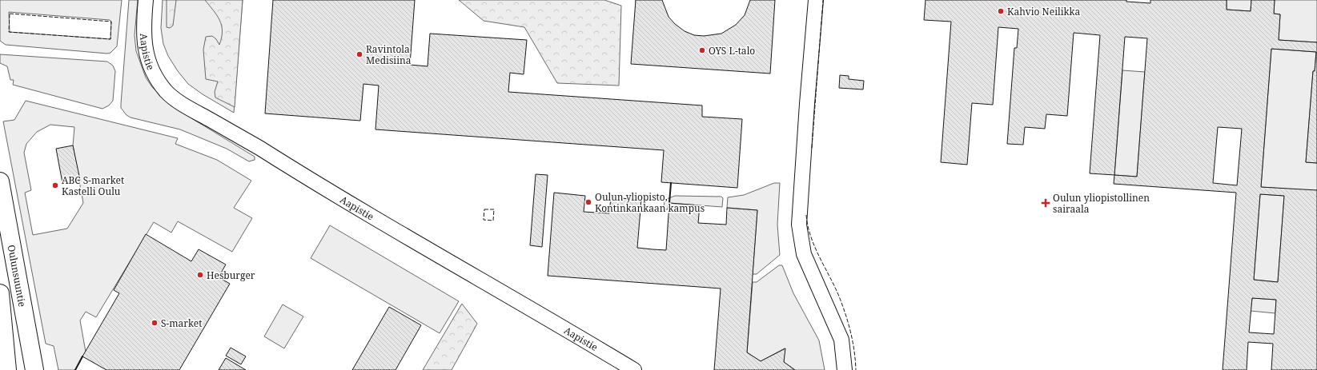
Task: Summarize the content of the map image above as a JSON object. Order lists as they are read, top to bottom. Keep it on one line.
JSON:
{"streets":{"main road":["Oulunsuuntie"],"street":["Aapistie"]},"places":{"other":["Kahvio Neilikka","OYS L-talo","Ravintola Medisiina","ABC S-market Kastelli Oulu","Oulun yliopisto, Kontinkankaan kampus","Hesburger","S-market"],"health":["Oulun yliopistollinen sairaala"]}}
